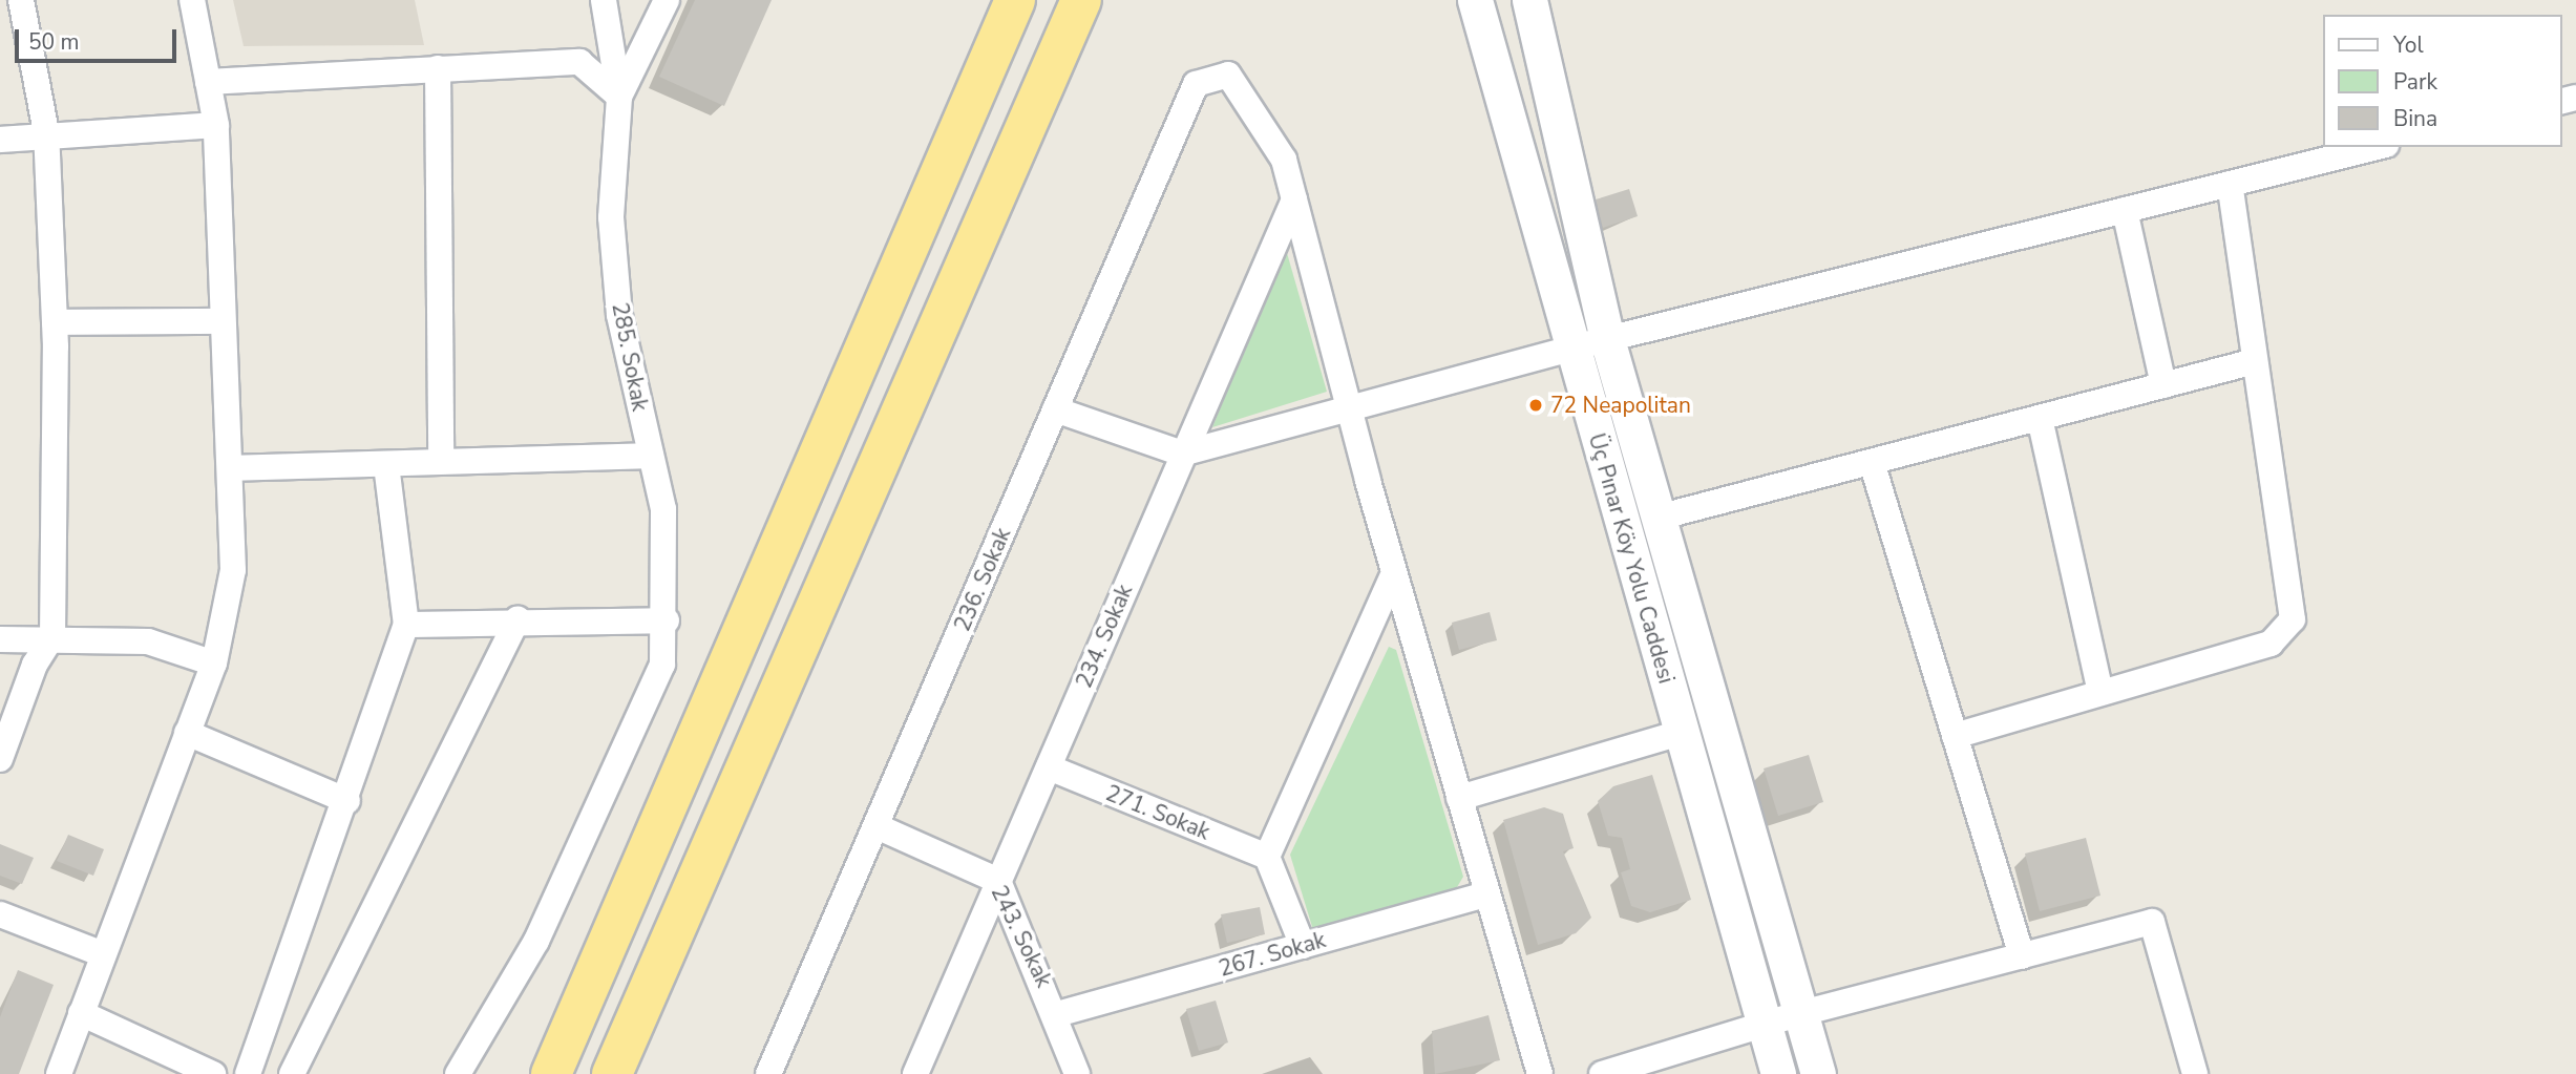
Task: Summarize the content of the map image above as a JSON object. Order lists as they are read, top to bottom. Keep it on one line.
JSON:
{"streets":{"main road":["Üç Pınar Köy Yolu Caddesi"],"street":["285. Sokak","236. Sokak","234. Sokak","271. Sokak","243. Sokak","267. Sokak"]},"crossings":[["236. Sokak","234. Sokak"],["236. Sokak","243. Sokak"],["234. Sokak","271. Sokak"],["234. Sokak","243. Sokak"],["243. Sokak","267. Sokak"]],"places":["72 Neapolitan"],"legend":["Yol","Park","Bina"],"scale_bar":"50 m"}
